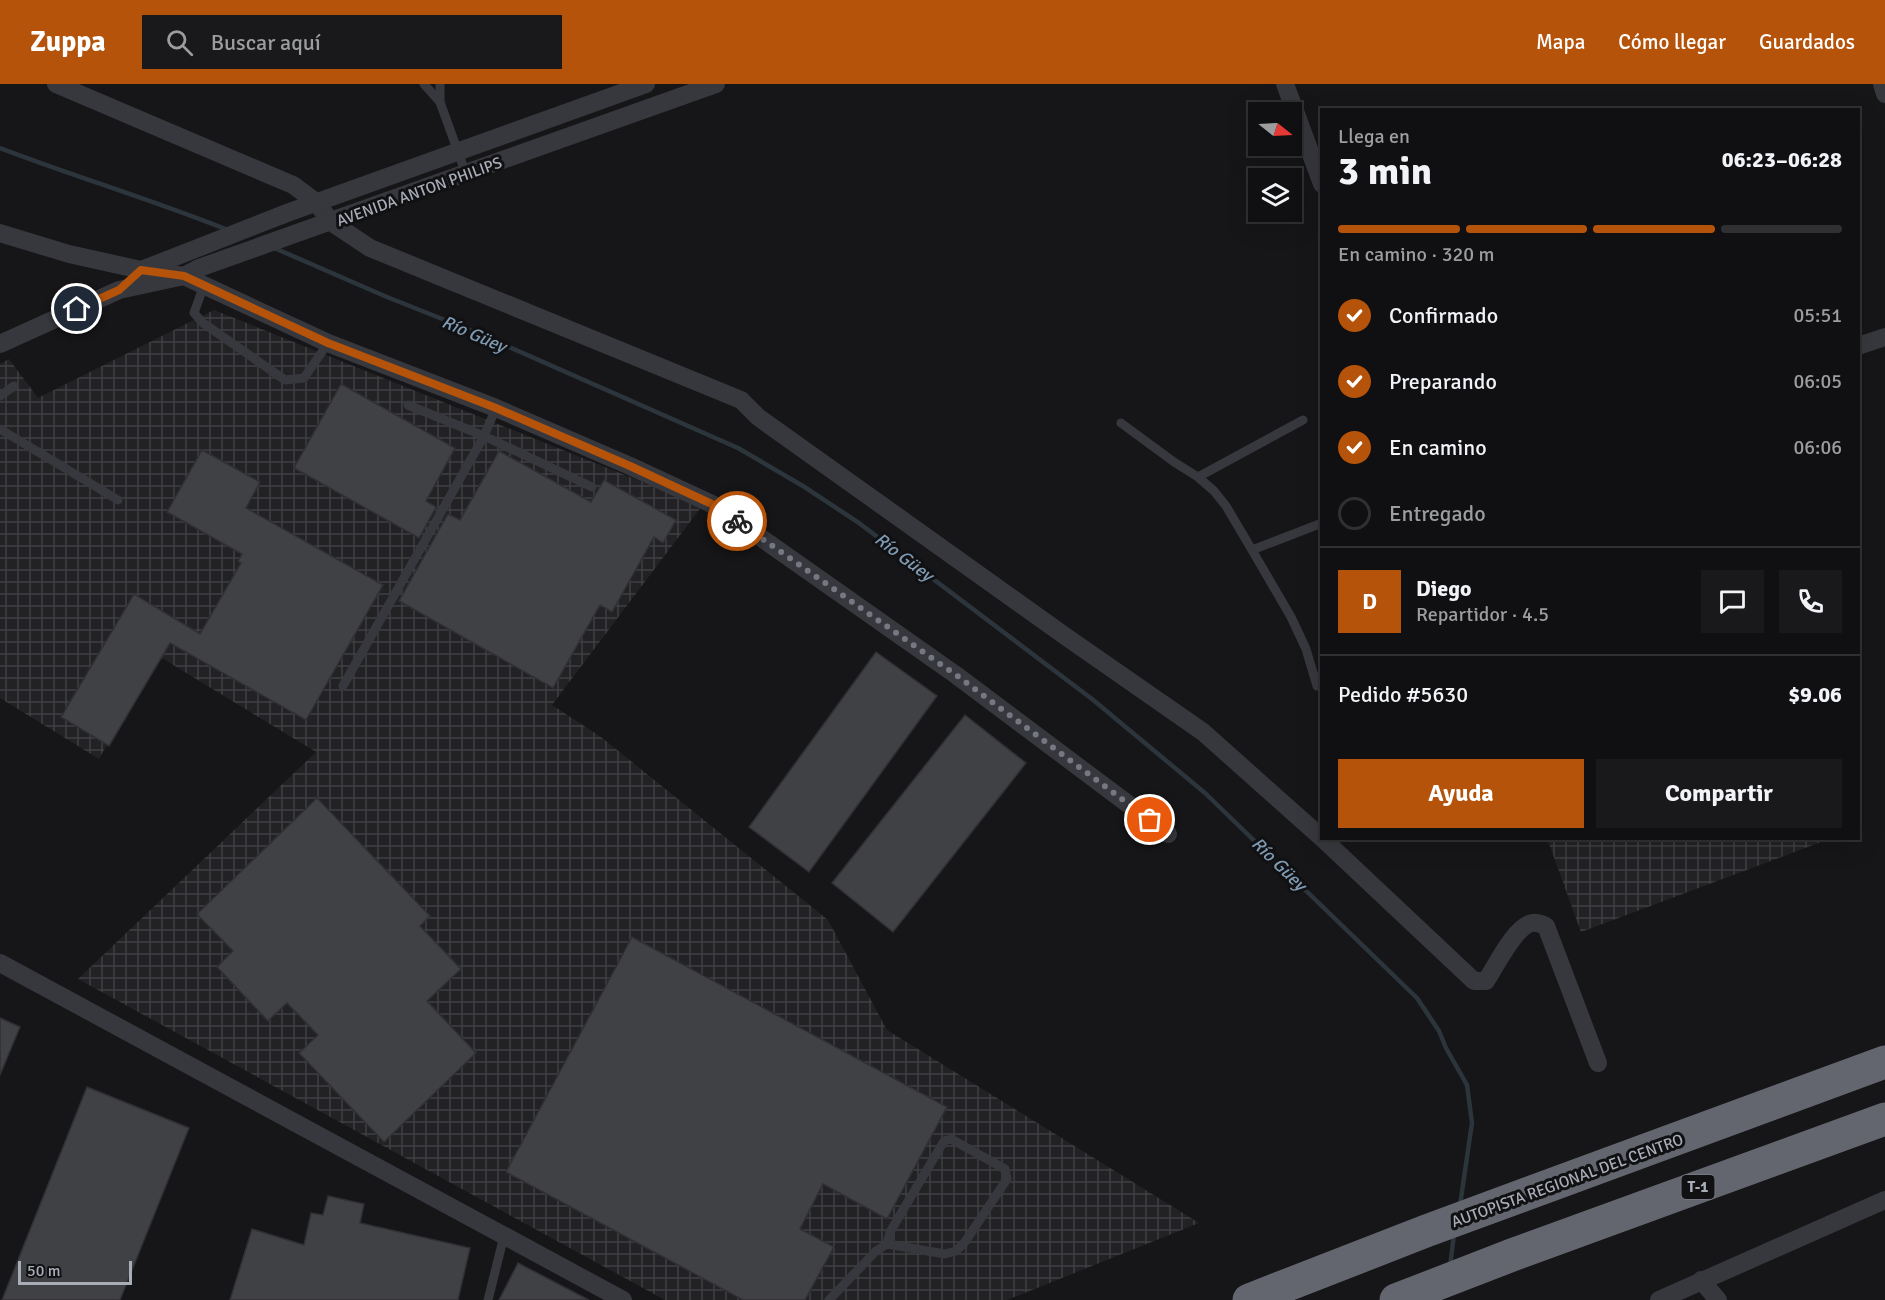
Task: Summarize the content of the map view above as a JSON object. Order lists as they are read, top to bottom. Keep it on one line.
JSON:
{"streets":{"highway":["AUTOPISTA REGIONAL DEL CENTRO","T-1"],"street":["AVENIDA ANTON PHILIPS"]},"water":["Río Güey"],"scale_bar":"50 m","north":"right","page":{"header":"Zuppa","search":"Buscar aquí","nav":["Mapa","Cómo llegar","Guardados"],"heading":["3 min","Llega en","06:23–06:28"],"panel":["Diego","Repartidor · 4.5","Pedido #5630","$9.06"],"bar":"En camino · 320 m","list":[["Confirmado","05:51"],["Preparando","06:05"],["En camino","06:06"],"Entregado"],"round":"D","buttons":["Ayuda","Compartir"],"scale":"50 m"}}
